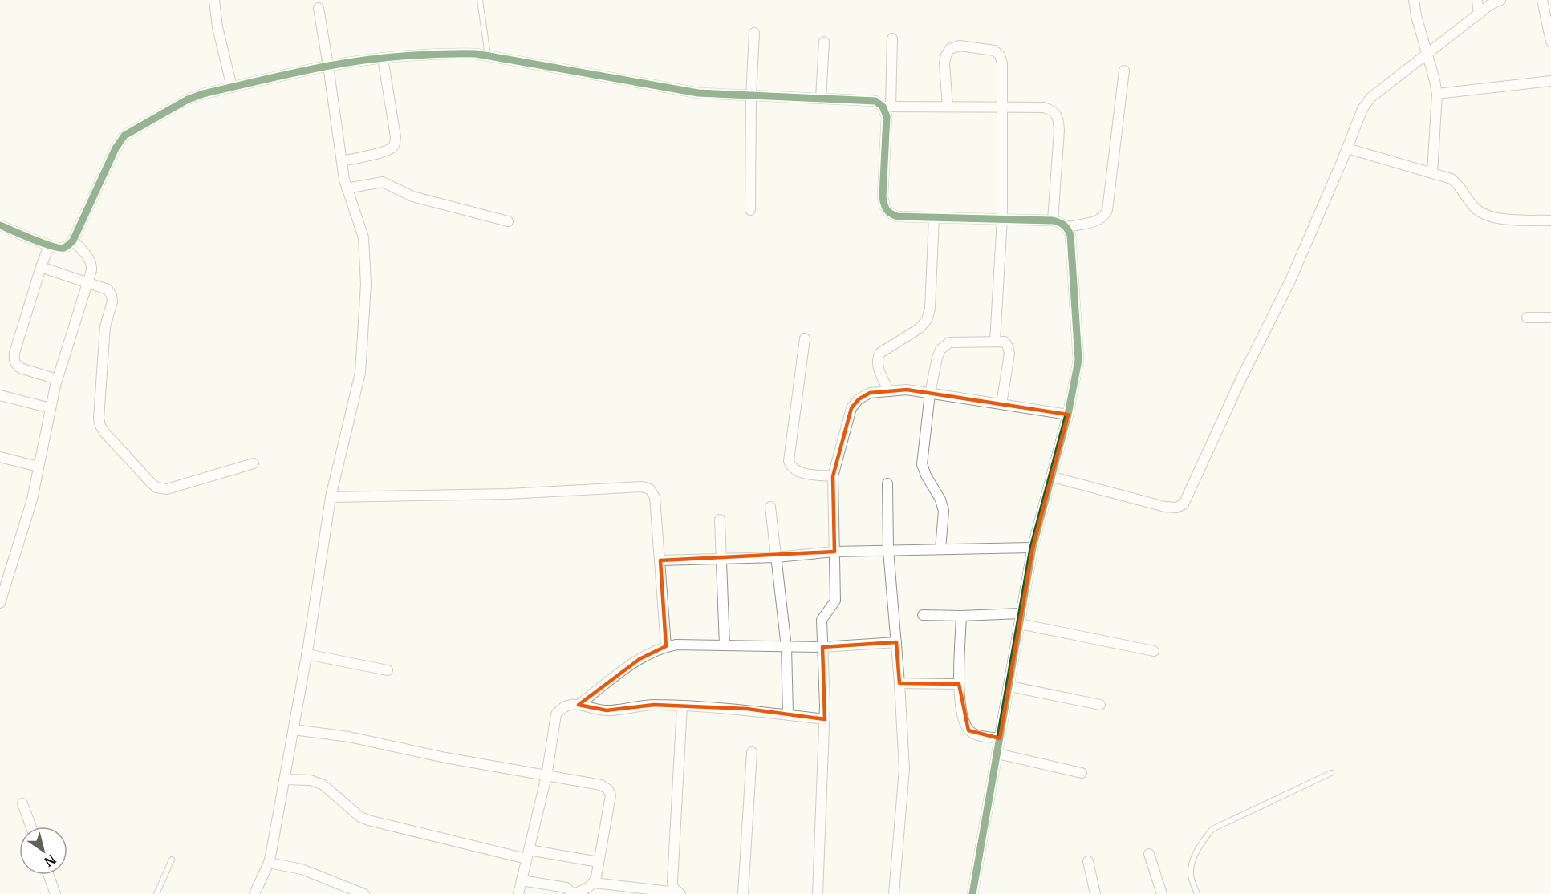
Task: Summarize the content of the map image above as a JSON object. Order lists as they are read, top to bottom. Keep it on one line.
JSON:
{"north":"bottom right"}
